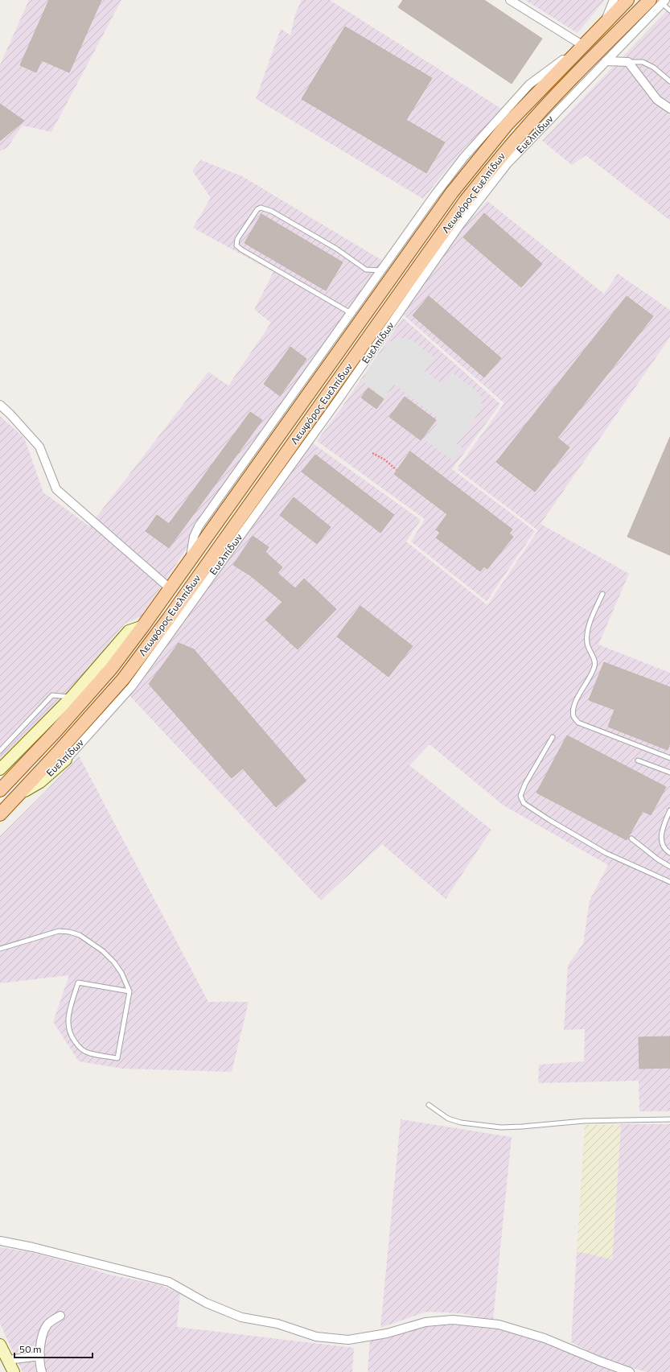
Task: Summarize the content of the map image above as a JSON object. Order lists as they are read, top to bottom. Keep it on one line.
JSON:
{"streets":{"main road":["Λεωφόρος Ευελπίδων"],"street":["Ευελπίδων"]},"crossings":[["Ευελπίδων","Λεωφόρος Ευελπίδων"]],"scale_bar":"50 m"}
